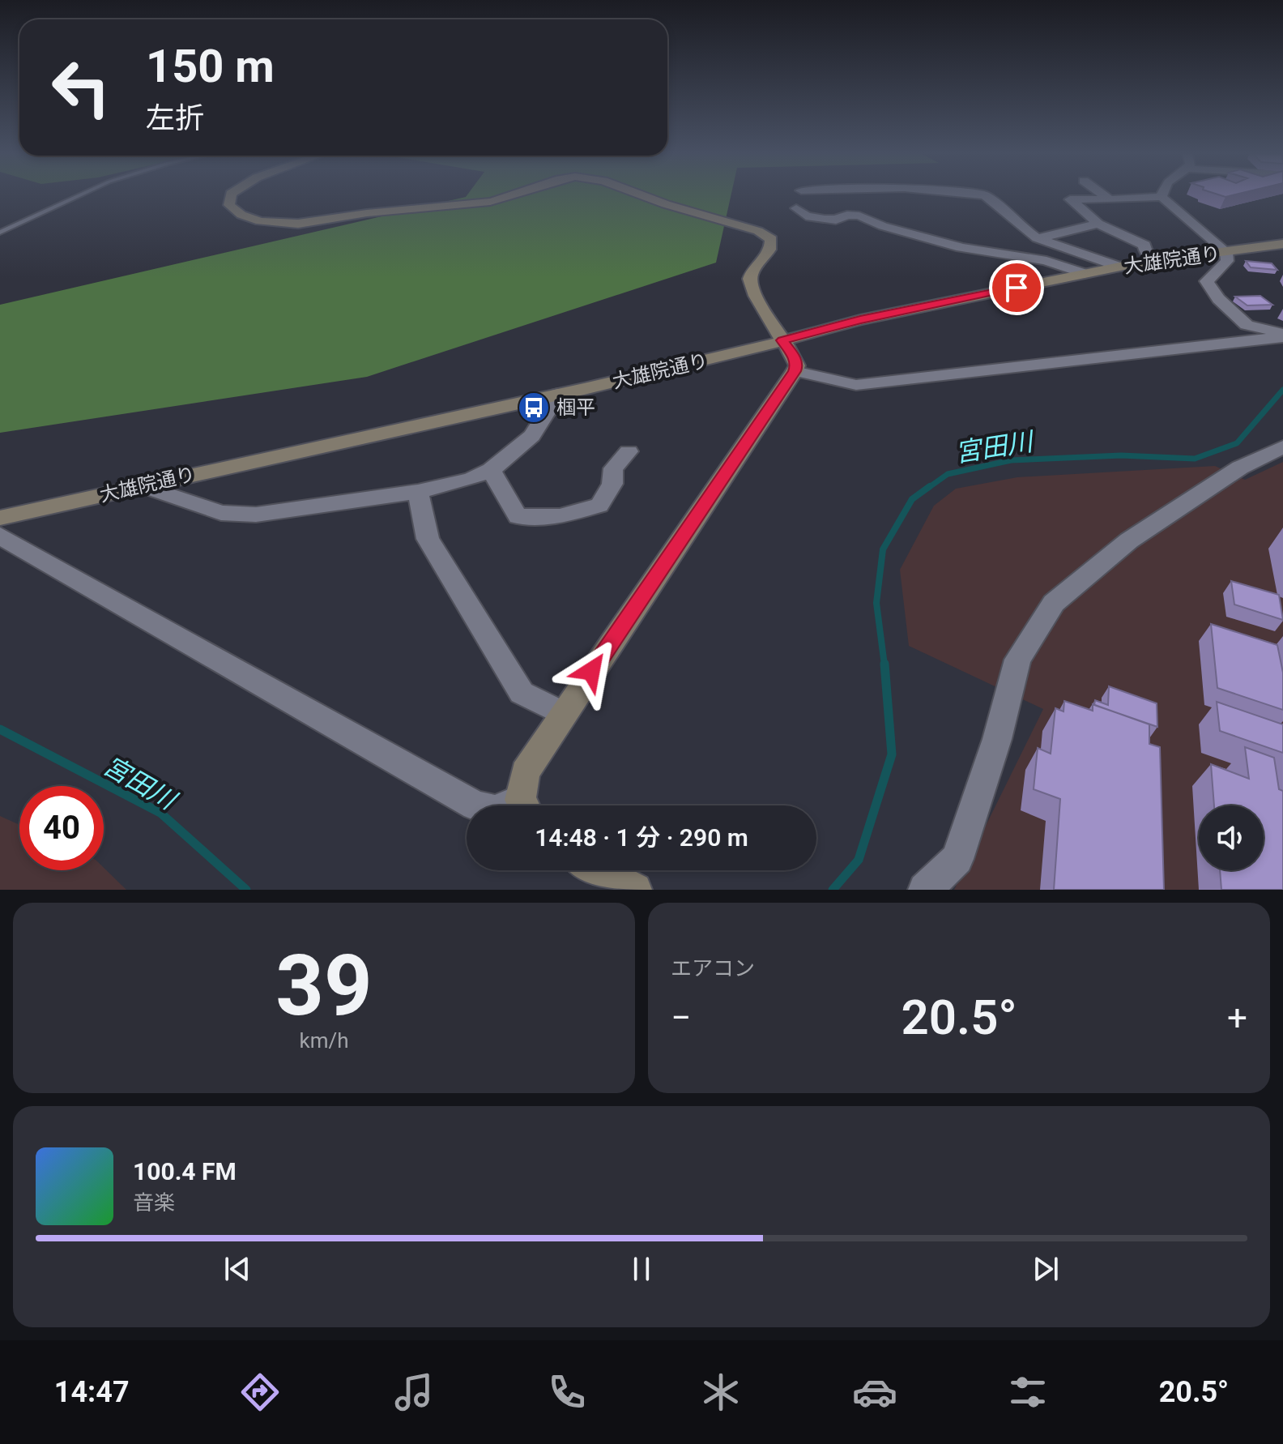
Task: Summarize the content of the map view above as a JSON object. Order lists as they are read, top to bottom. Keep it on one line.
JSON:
{"streets":{"street":["大雄院通り"]},"water":["宮田川"],"places":{"bus stop":["椢平"]},"page":{"turn":["150 m","左折"],"limit":"40","trip":"14:48 · 1 分 · 290 m","tile":[["39","km/h"],"エアコン"],"heat":["−","20.5°","+"],"song":["100.4 FM","音楽"],"tabs":["14:47","20.5°"]}}
